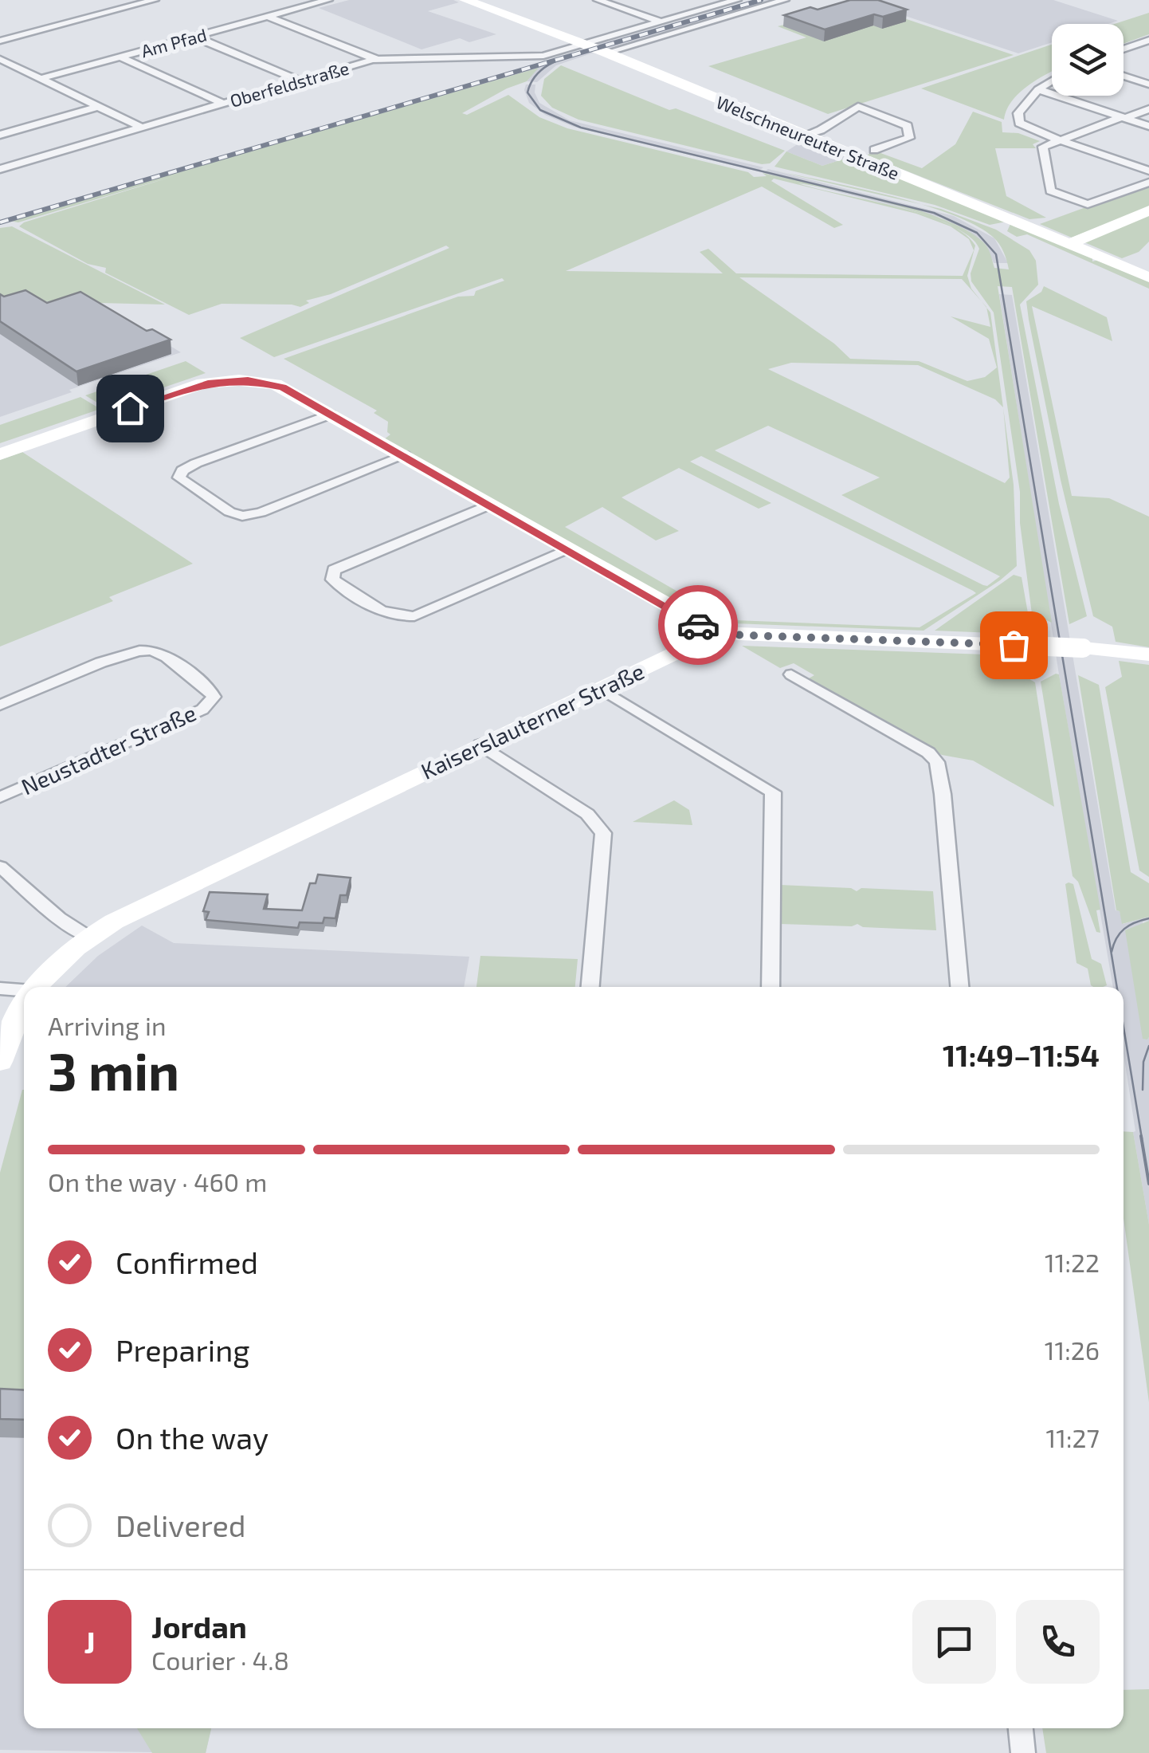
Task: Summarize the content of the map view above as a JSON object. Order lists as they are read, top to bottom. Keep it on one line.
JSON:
{"streets":{"main road":["Welschneureuter Straße","Kaiserslauterner Straße"],"street":["Am Pfad","Oberfeldstraße","Neustadter Straße"]},"crossings":[["Oberfeldstraße","Welschneureuter Straße"]],"page":{"heading":["3 min","Arriving in","11:49–11:54"],"panel":["Jordan","Courier · 4.8"],"bar":"On the way · 460 m","list":[["Confirmed","11:22"],["Preparing","11:26"],["On the way","11:27"],"Delivered"],"round":"J"}}
